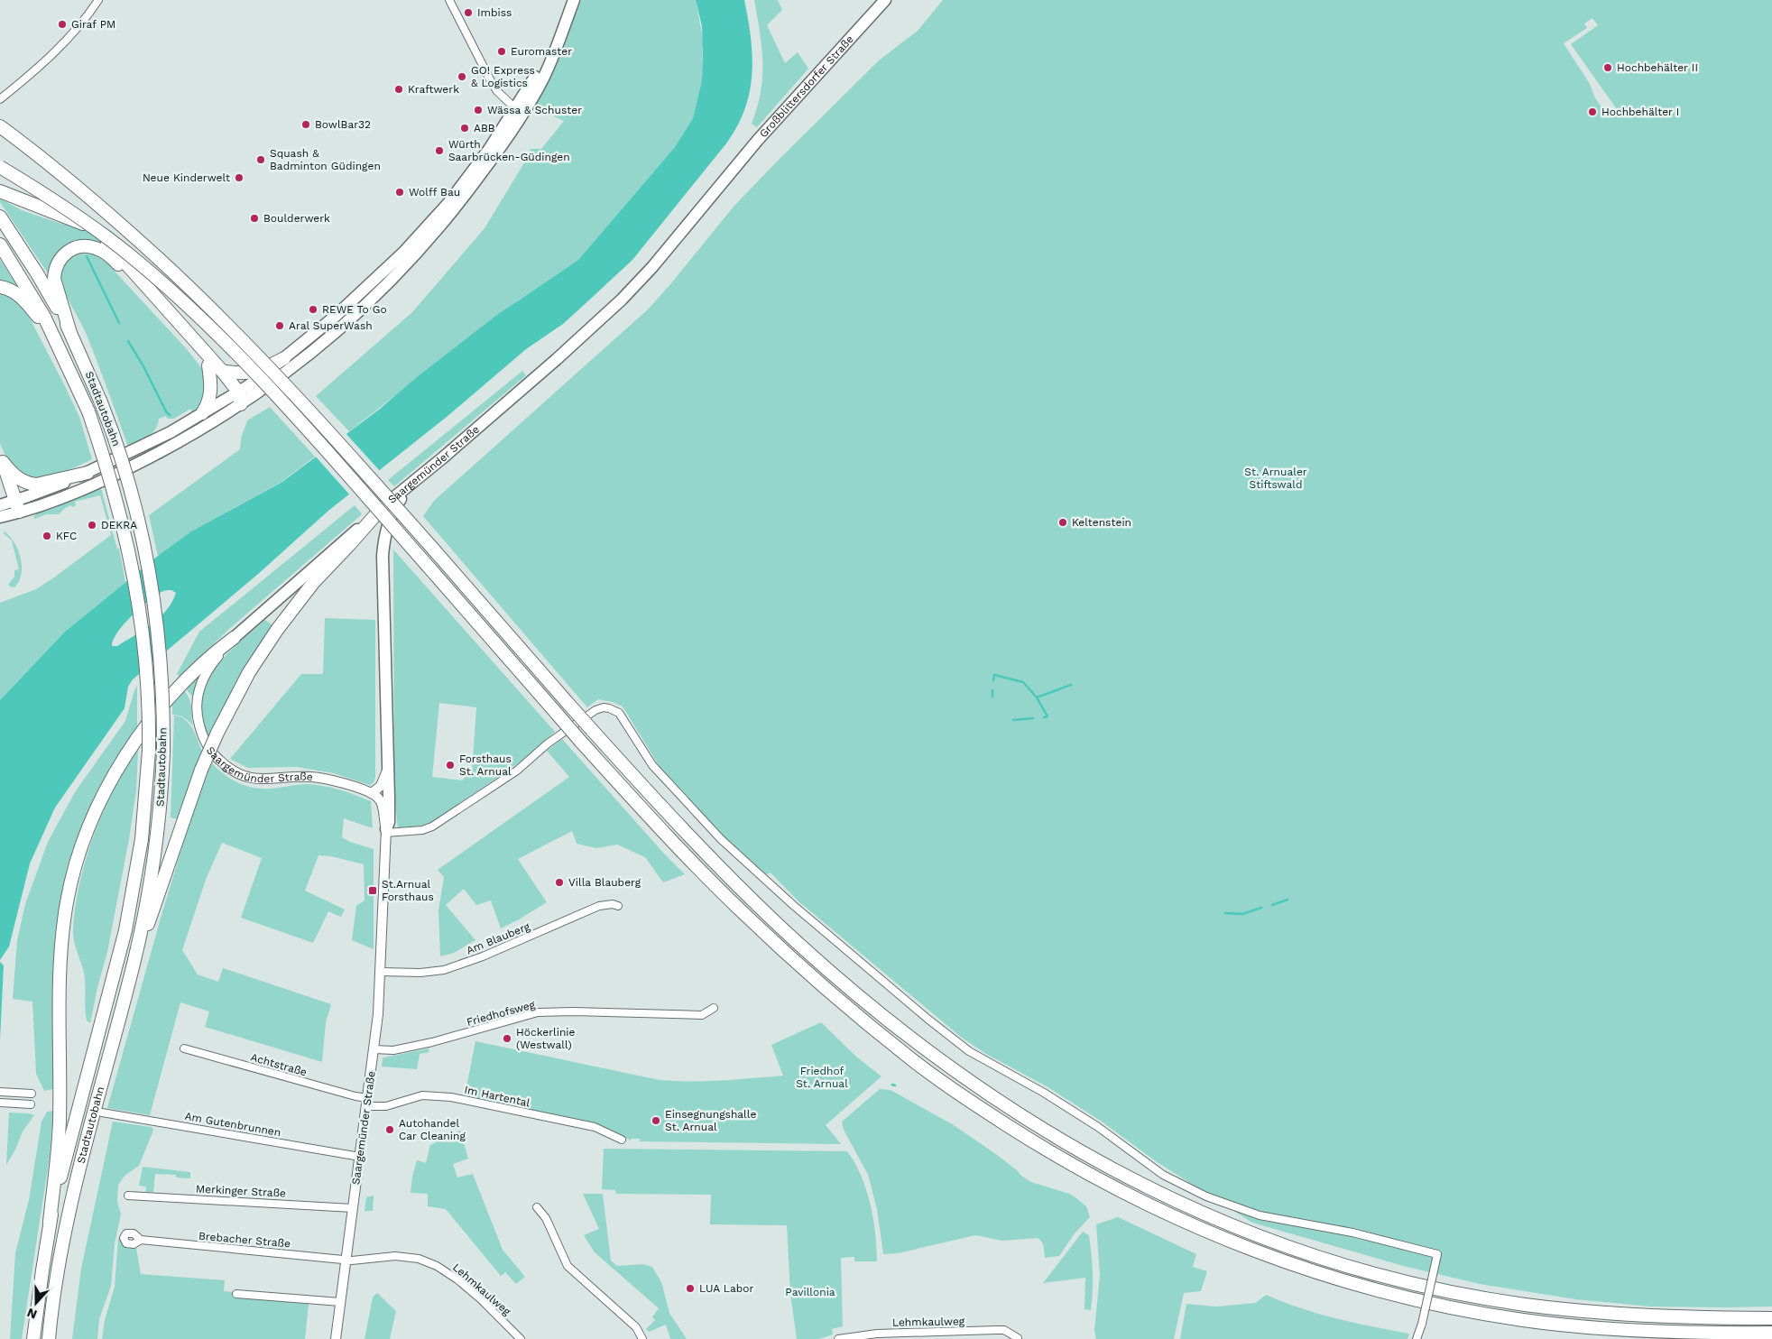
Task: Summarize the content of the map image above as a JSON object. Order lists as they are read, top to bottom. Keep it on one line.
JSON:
{"streets":{"highway":["Stadtautobahn"],"main road":["Großblittersdorfer Straße","Saargemünder Straße"],"street":["Am Blauberg","Friedhofsweg","Achtstraße","Im Hartental","Am Gutenbrunnen","Merkinger Straße","Brebacher Straße","Lehmkaulweg"]},"crossings":[["Großblittersdorfer Straße","Saargemünder Straße"],["Saargemünder Straße","Am Blauberg"],["Saargemünder Straße","Friedhofsweg"],["Saargemünder Straße","Achtstraße"],["Saargemünder Straße","Im Hartental"],["Saargemünder Straße","Am Gutenbrunnen"],["Saargemünder Straße","Merkinger Straße"],["Saargemünder Straße","Brebacher Straße"],["Saargemünder Straße","Lehmkaulweg"],["Achtstraße","Im Hartental"],["Brebacher Straße","Lehmkaulweg"]],"parks":["St. Arnualer Stiftswald","Friedhof St. Arnual","Pavillonia"],"places":{"other":["Imbiss","Giraf PM","Euromaster","Hochbehälter II","GO! Express & Logistics","Kraftwerk","Wässa & Schuster","Hochbehälter I","BowlBar32","ABB","Würth Saarbrücken-Güdingen","Squash & Badminton Güdingen","Neue Kinderwelt","Wolff Bau","Boulderwerk","REWE To Go","Aral SuperWash","Keltenstein","DEKRA","KFC","Forsthaus St. Arnual","Villa Blauberg","Höckerlinie (Westwall)","Einsegnungshalle St. Arnual","Autohandel Car Cleaning","LUA Labor"],"transit":["St.Arnual Forsthaus"]},"north":"bottom"}
